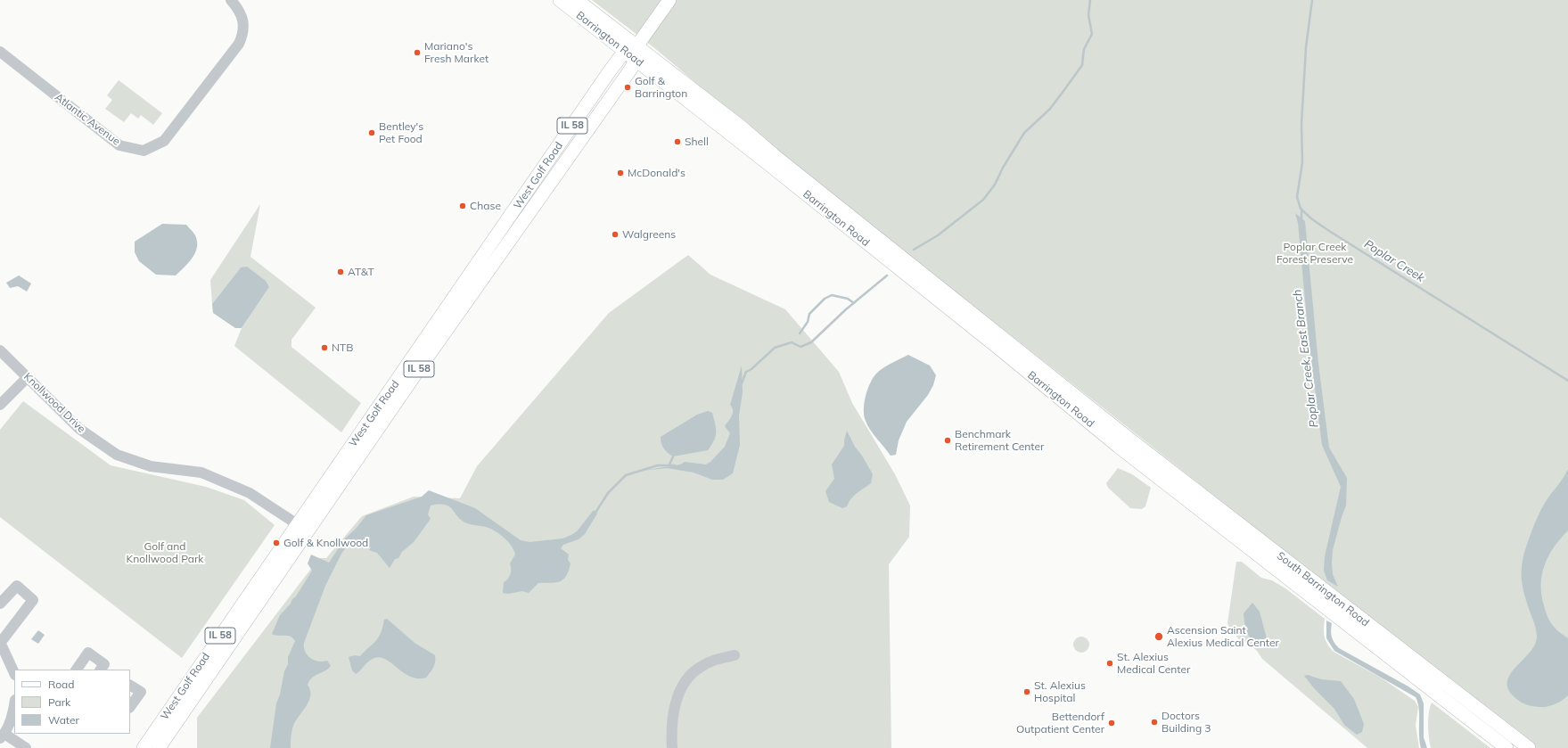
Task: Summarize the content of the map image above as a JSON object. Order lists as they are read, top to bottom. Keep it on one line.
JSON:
{"streets":{"main road":["Barrington Road","IL 58","West Golf Road","South Barrington Road"],"street":["Atlantic Avenue","Knollwood Drive"]},"crossings":[["Barrington Road","IL 58"],["Barrington Road","West Golf Road"],["Barrington Road","South Barrington Road"],["IL 58","West Golf Road"],["West Golf Road","Knollwood Drive"]],"water":["Poplar Creek","Poplar Creek, East Branch"],"parks":["Poplar Creek Forest Preserve","Golf and Knollwood Park"],"places":["Mariano's Fresh Market","Golf & Barrington","Bentley's Pet Food","Shell","McDonald's","Chase","Walgreens","AT&T","NTB","Benchmark Retirement Center","Golf & Knollwood","Ascension Saint Alexius Medical Center","St. Alexius Medical Center","St. Alexius Hospital","Doctors Building 3","Bettendorf Outpatient Center"],"legend":["Road","Park","Water"]}
